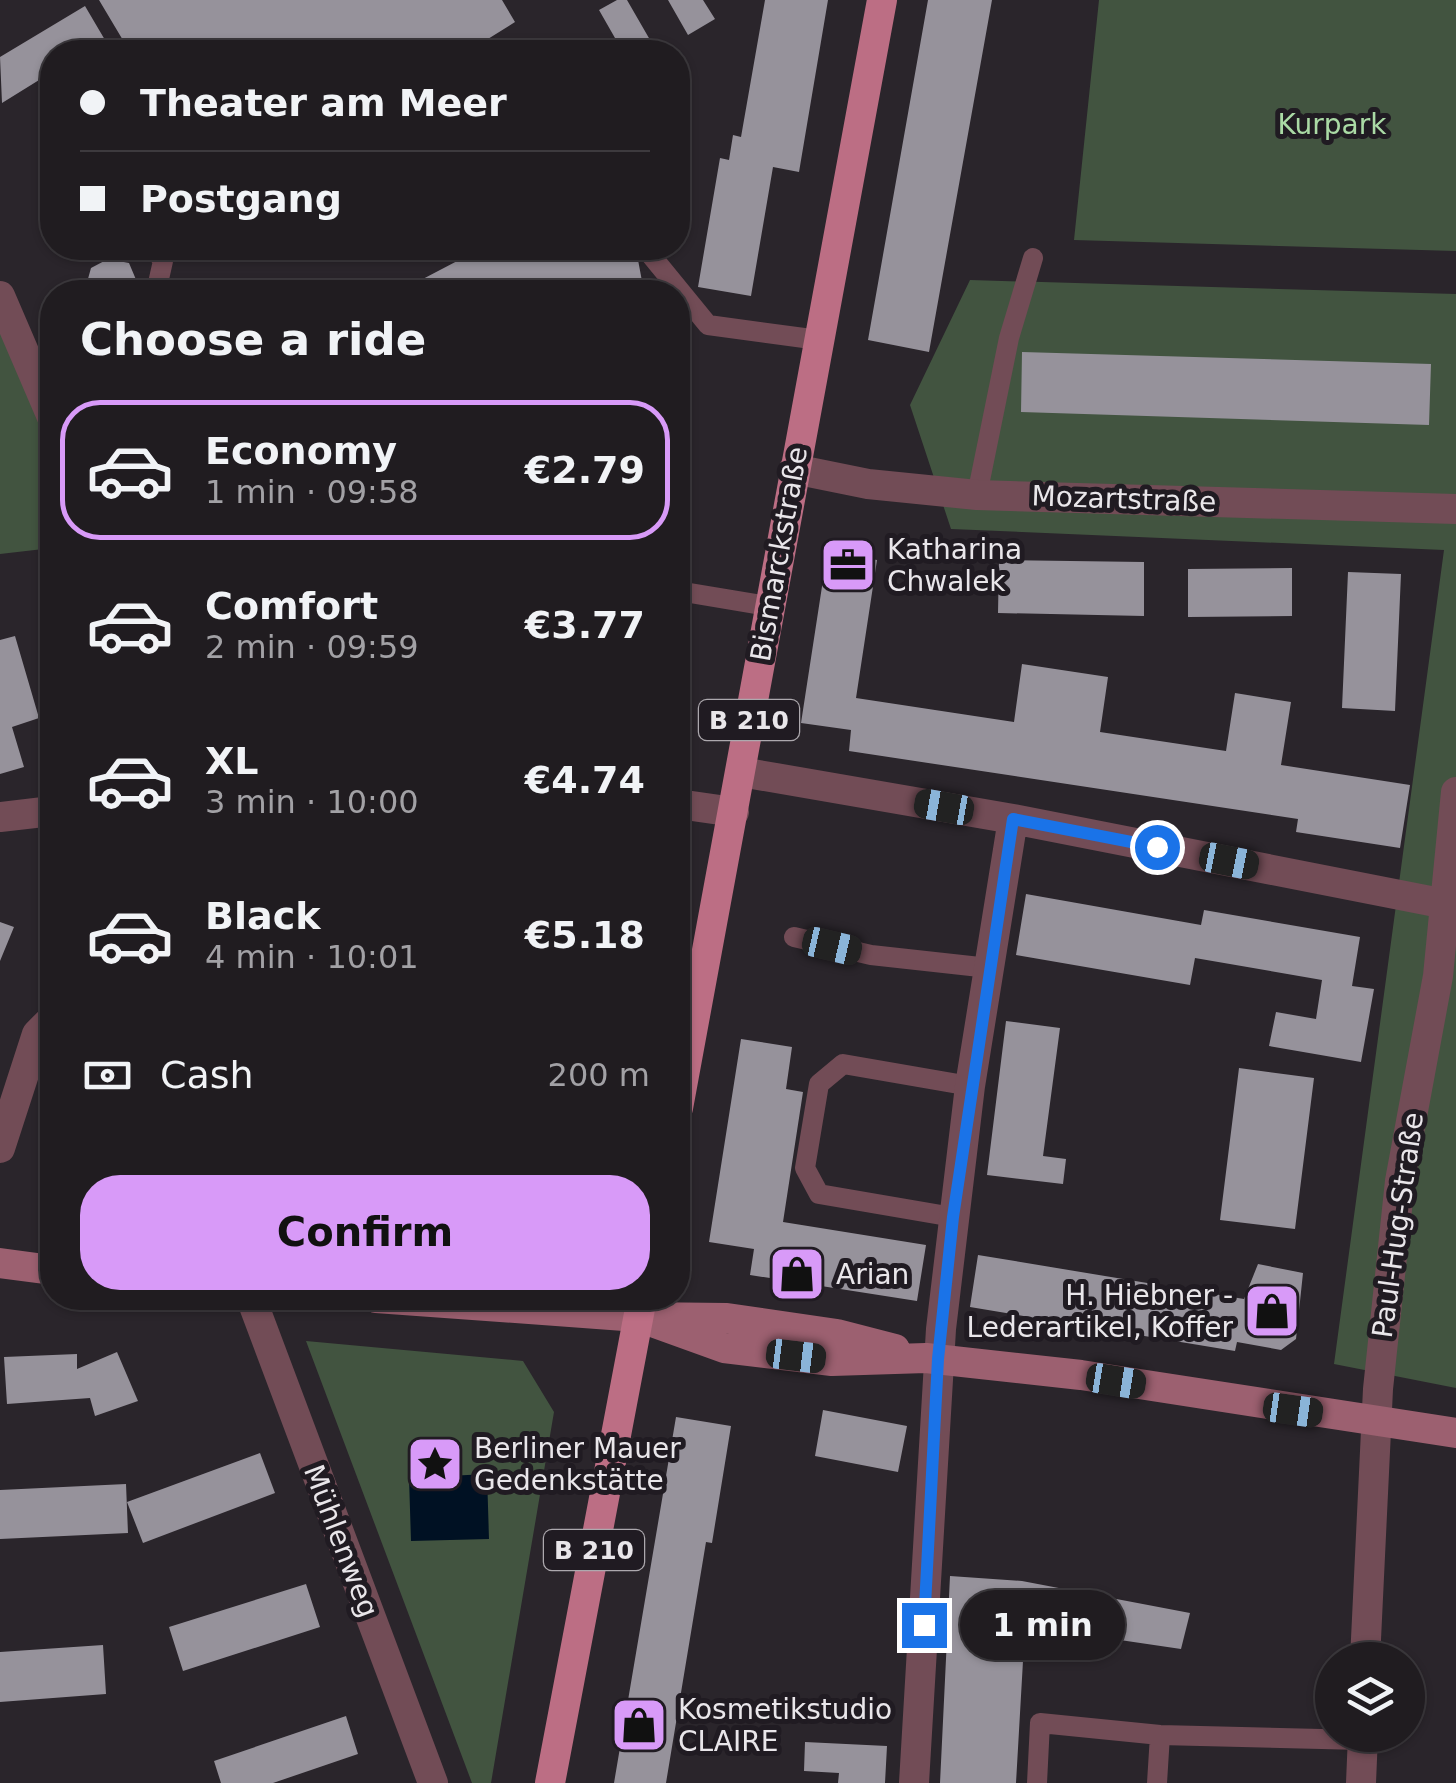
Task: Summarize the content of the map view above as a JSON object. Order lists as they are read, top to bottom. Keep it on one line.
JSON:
{"streets":{"main road":["Bismarckstraße","B 210"],"street":["Mozartstraße","Paul-Hug-Straße","Mühlenweg"]},"crossings":[["Mozartstraße","Bismarckstraße"]],"parks":["Kurpark"],"places":{"office":["Katharina Chwalek"],"shop":["Arian","H. Hiebner - Lederartikel, Koffer","Kosmetikstudio CLAIRE"],"place":["Berliner Mauer Gedenkstätte"]},"page":{"banner":["Theater am Meer","Postgang"],"heading":"Choose a ride","list":[{"name":"Economy","note":"1 min · 09:58","value":"€2.79"},{"name":"Comfort","note":"2 min · 09:59","value":"€3.77"},{"name":"XL","note":"3 min · 10:00","value":"€4.74"},{"name":"Black","note":"4 min · 10:01","value":"€5.18"}],"pay":["Cash","200 m"],"buttons":"Confirm","bubble":"1 min"}}
